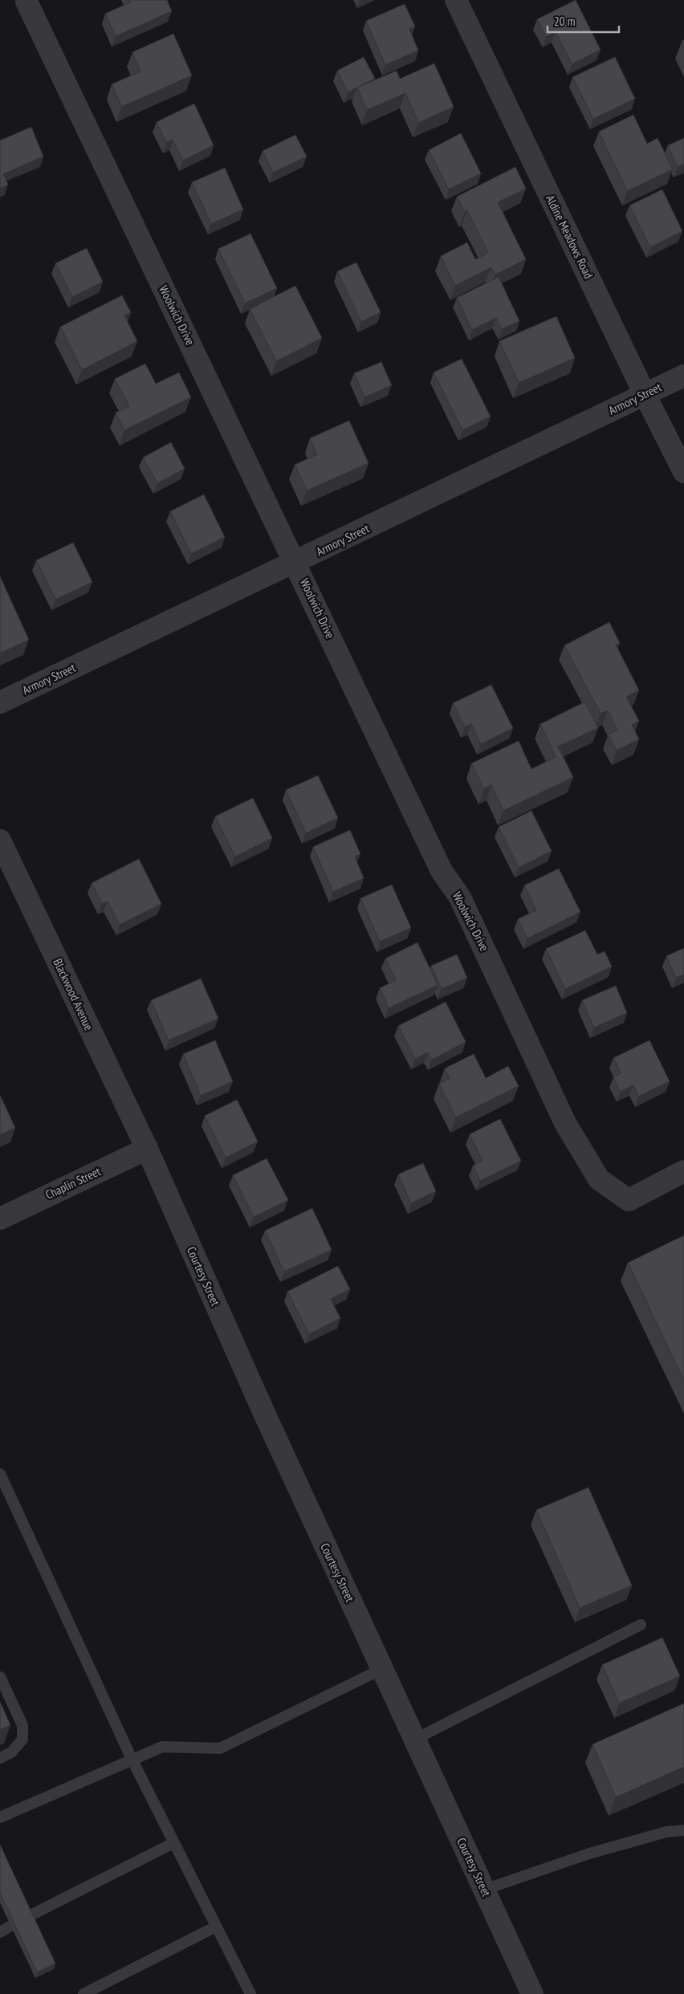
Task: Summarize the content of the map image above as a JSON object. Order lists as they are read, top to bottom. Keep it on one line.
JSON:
{"streets":{"street":["Aldine Meadows Road","Woolwich Drive","Armory Street","Blackwood Avenue","Chaplin Street","Courtesy Street"]},"crossings":[["Aldine Meadows Road","Armory Street"],["Woolwich Drive","Armory Street"],["Blackwood Avenue","Chaplin Street"],["Blackwood Avenue","Courtesy Street"],["Chaplin Street","Courtesy Street"]],"scale_bar":"20 m"}
